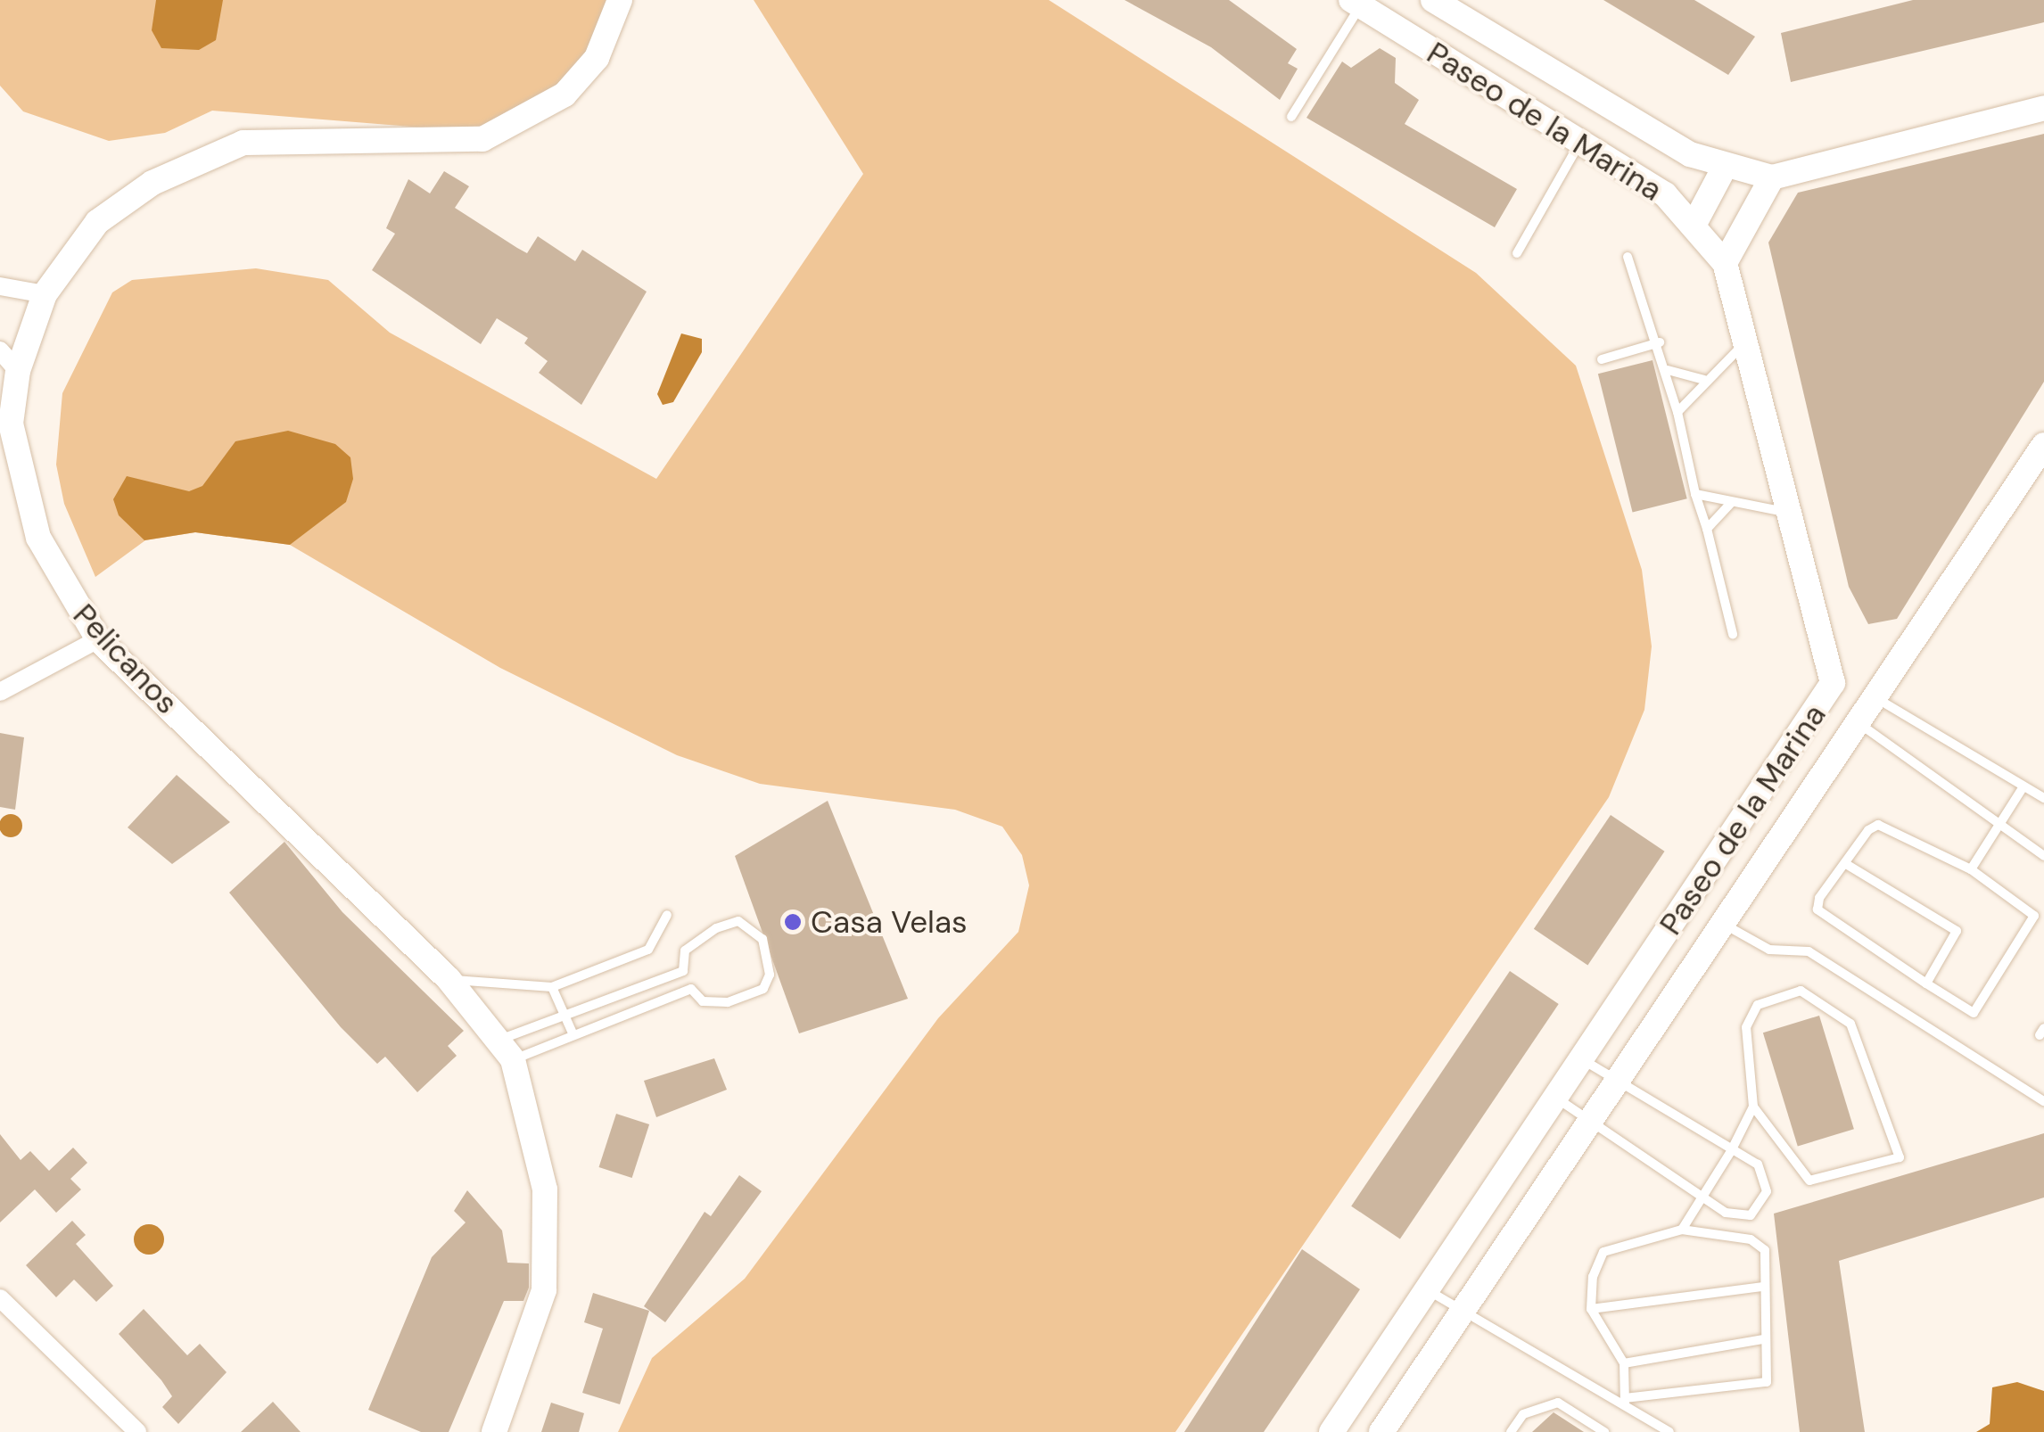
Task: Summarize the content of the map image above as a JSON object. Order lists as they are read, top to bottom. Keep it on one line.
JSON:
{"streets":{"street":["Paseo de la Marina","Pelicanos"]},"places":["Casa Velas"]}
